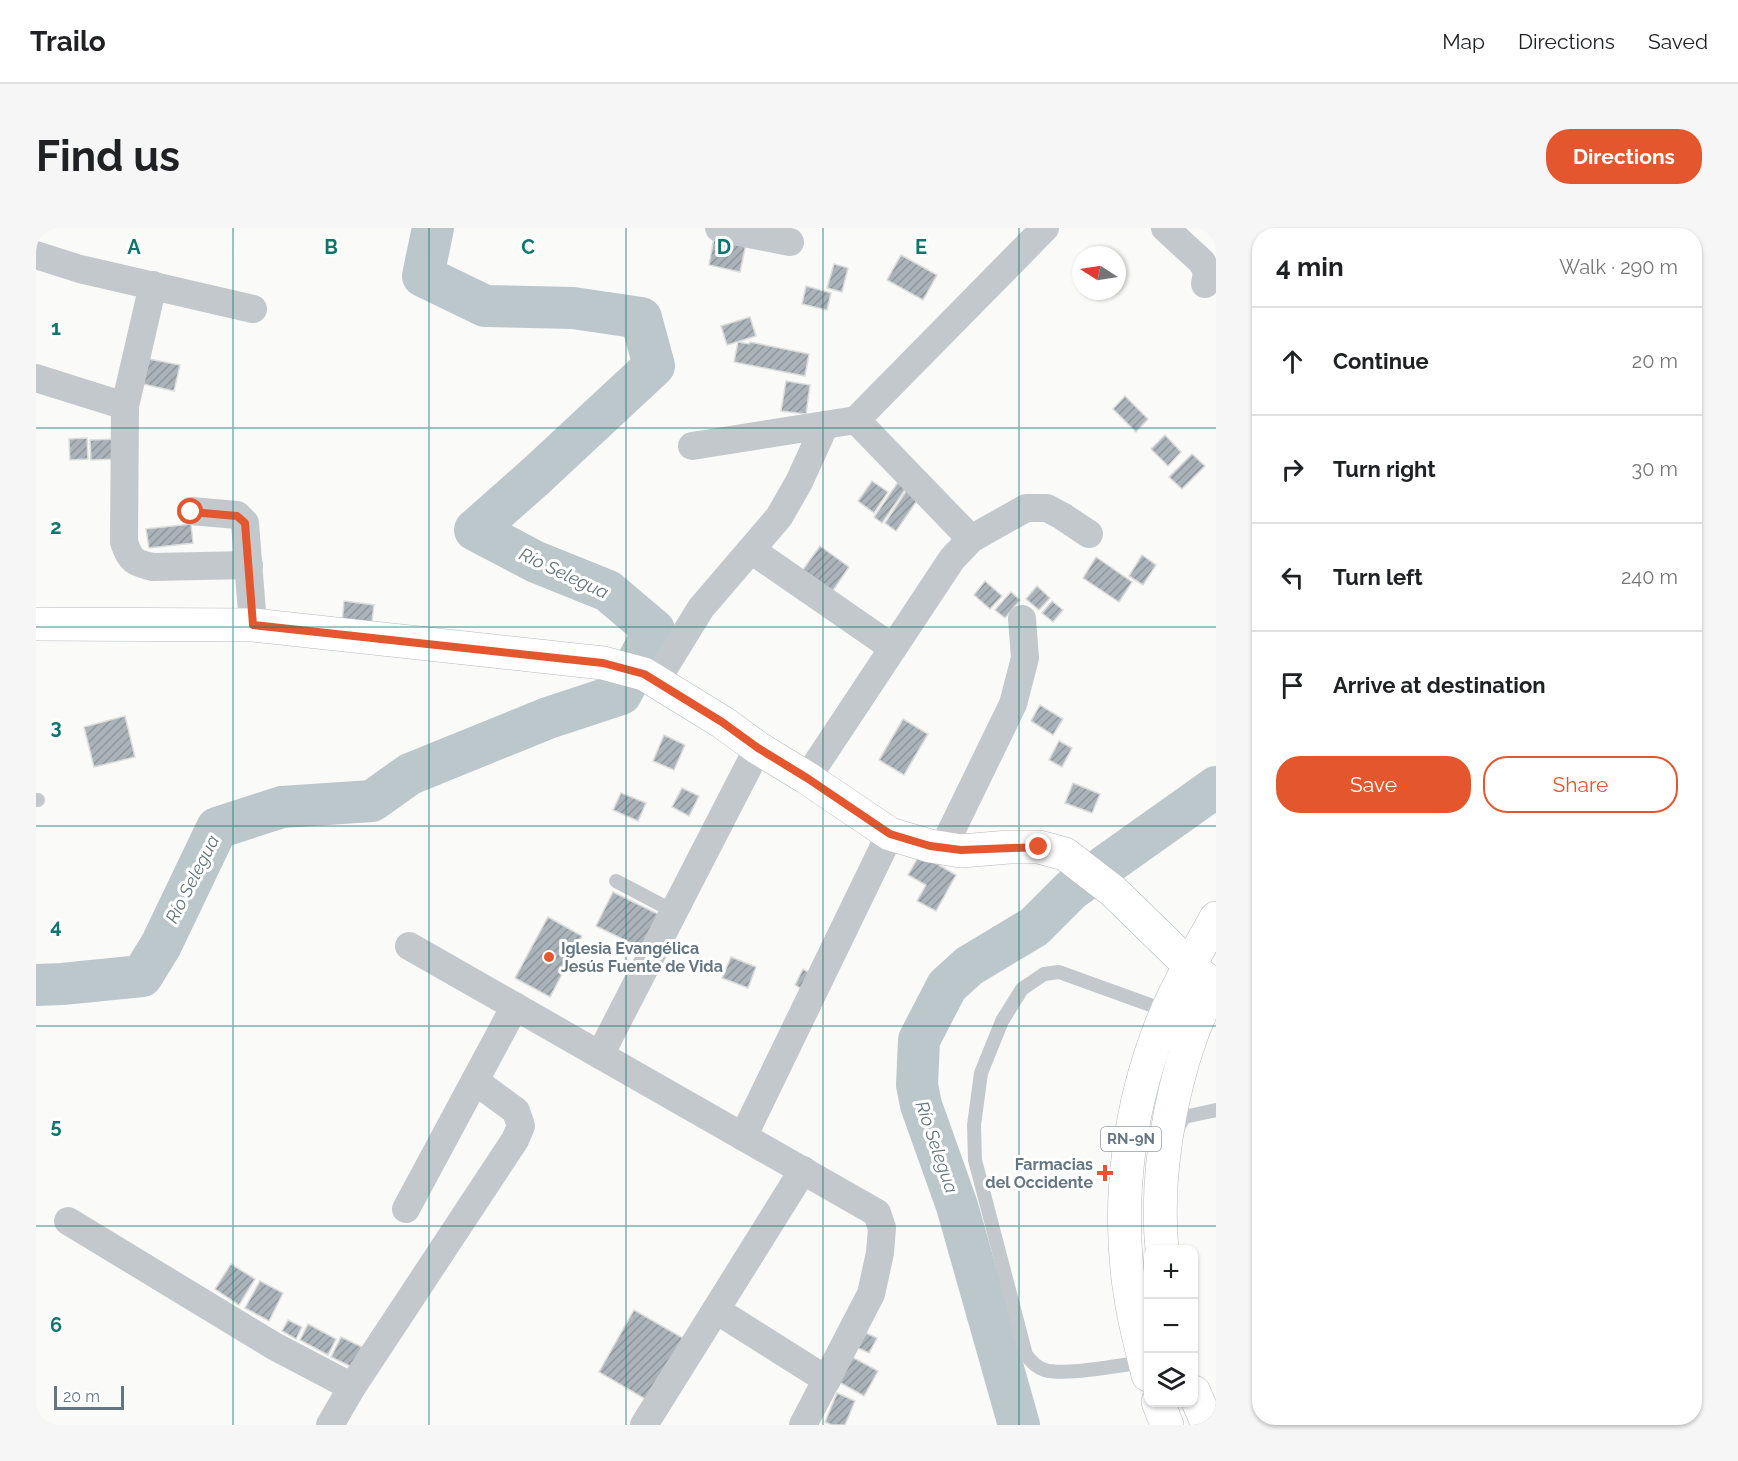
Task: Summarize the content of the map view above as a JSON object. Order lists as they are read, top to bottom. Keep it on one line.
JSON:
{"streets":{"street":["RN-9N"]},"water":["Río Selegua"],"places":{"other":["Iglesia Evangélica Jesús Fuente de Vida"],"health":["Farmacias del Occidente"]},"scale_bar":"20 m","north":"left","page":{"header":"Trailo","nav":["Map","Directions","Saved"],"buttons":["Directions",["Save","Share"]],"title":"Find us","heading":["4 min","Walk · 290 m"],"list":[["Continue","20 m"],["Turn right","30 m"],["Turn left","240 m"],"Arrive at destination"],"map_buttons":["+","−"],"scale":"20 m"},"grid":{"columns":["A","B","C","D","E"],"rows":["1","2","3","4","5","6"]}}
